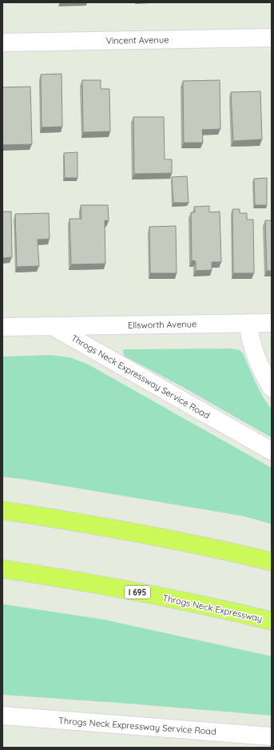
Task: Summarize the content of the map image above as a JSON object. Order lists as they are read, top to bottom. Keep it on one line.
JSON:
{"streets":{"highway":["I 695","Throgs Neck Expressway"],"street":["Vincent Avenue","Ellsworth Avenue","Throgs Neck Expressway Service Road"]},"crossings":[["Ellsworth Avenue","Throgs Neck Expressway Service Road"]]}
